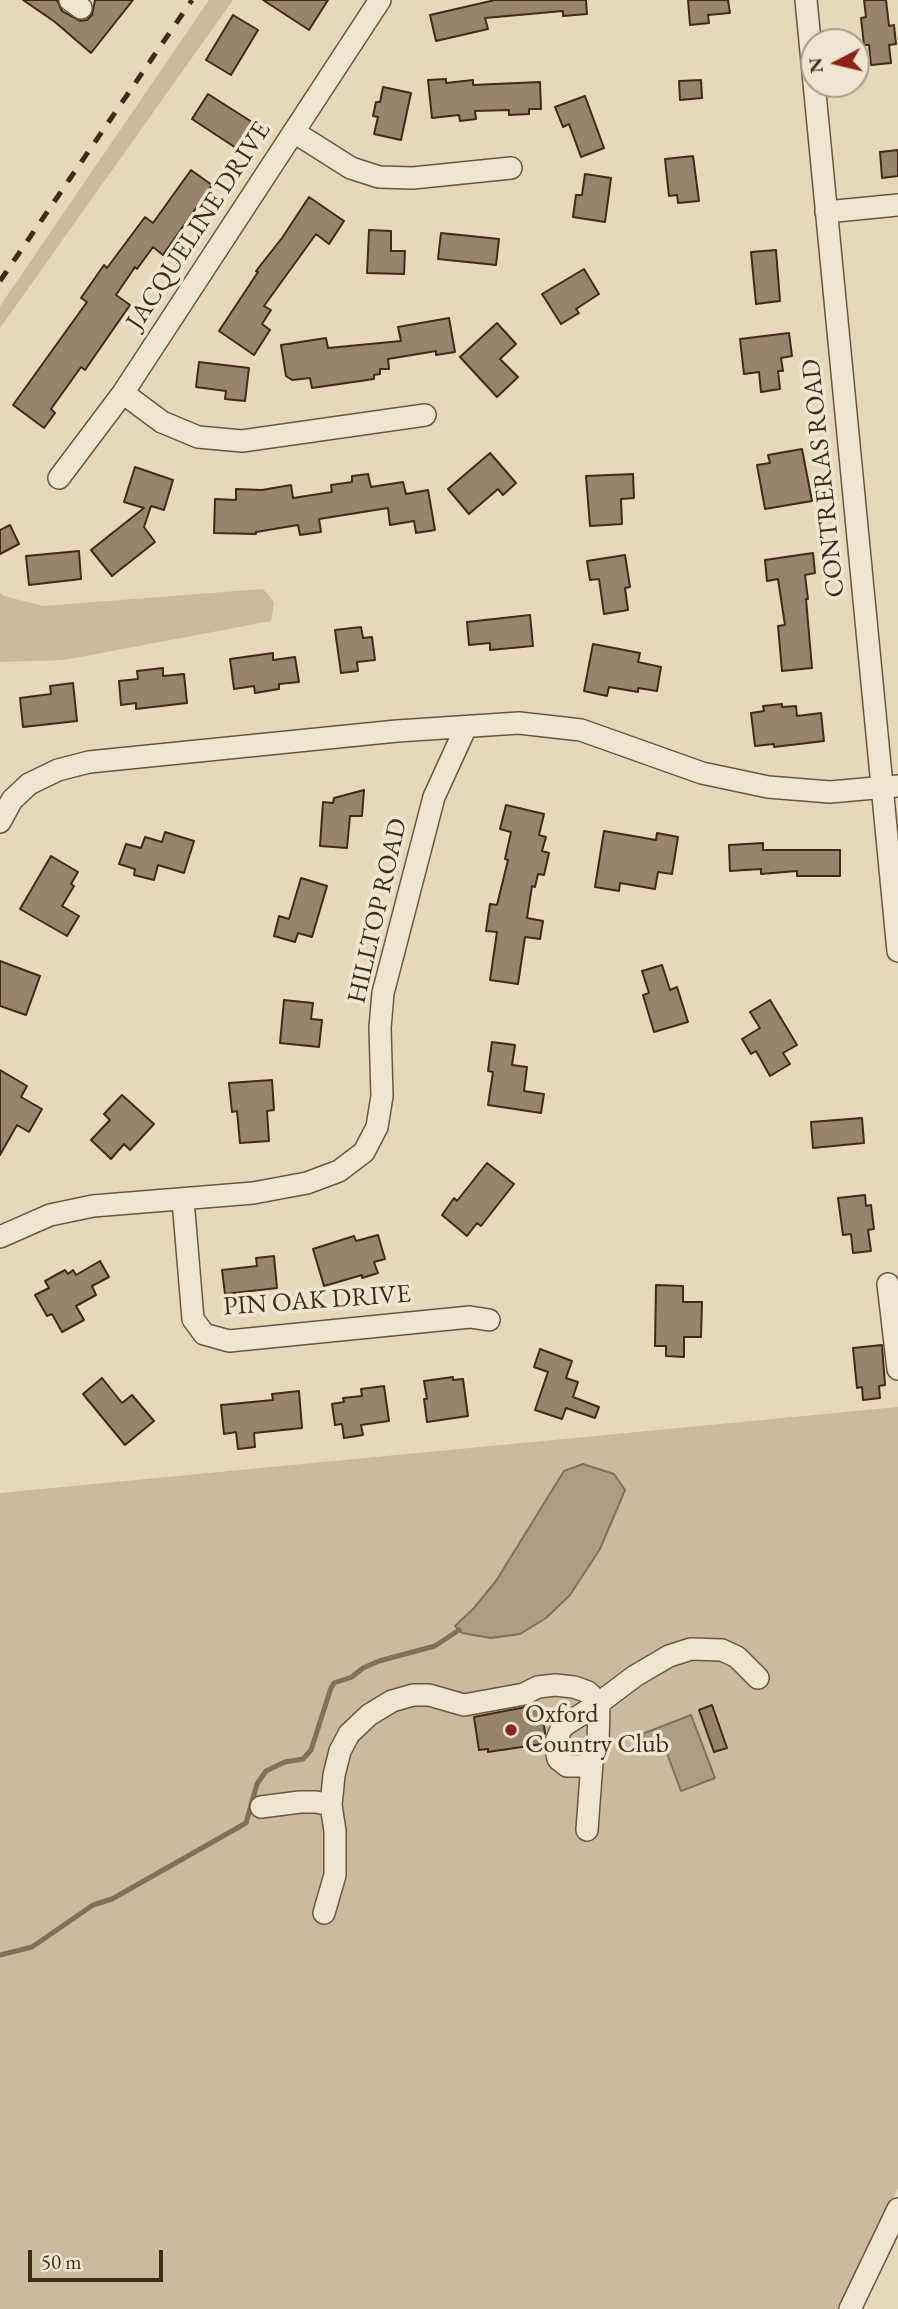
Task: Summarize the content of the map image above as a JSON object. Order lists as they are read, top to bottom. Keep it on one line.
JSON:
{"streets":{"street":["JACQUELINE DRIVE","CONTRERAS ROAD","HILLTOP ROAD","PIN OAK DRIVE"]},"crossings":[["HILLTOP ROAD","PIN OAK DRIVE"]],"places":["Oxford Country Club"],"scale_bar":"50 m","north":"left"}
